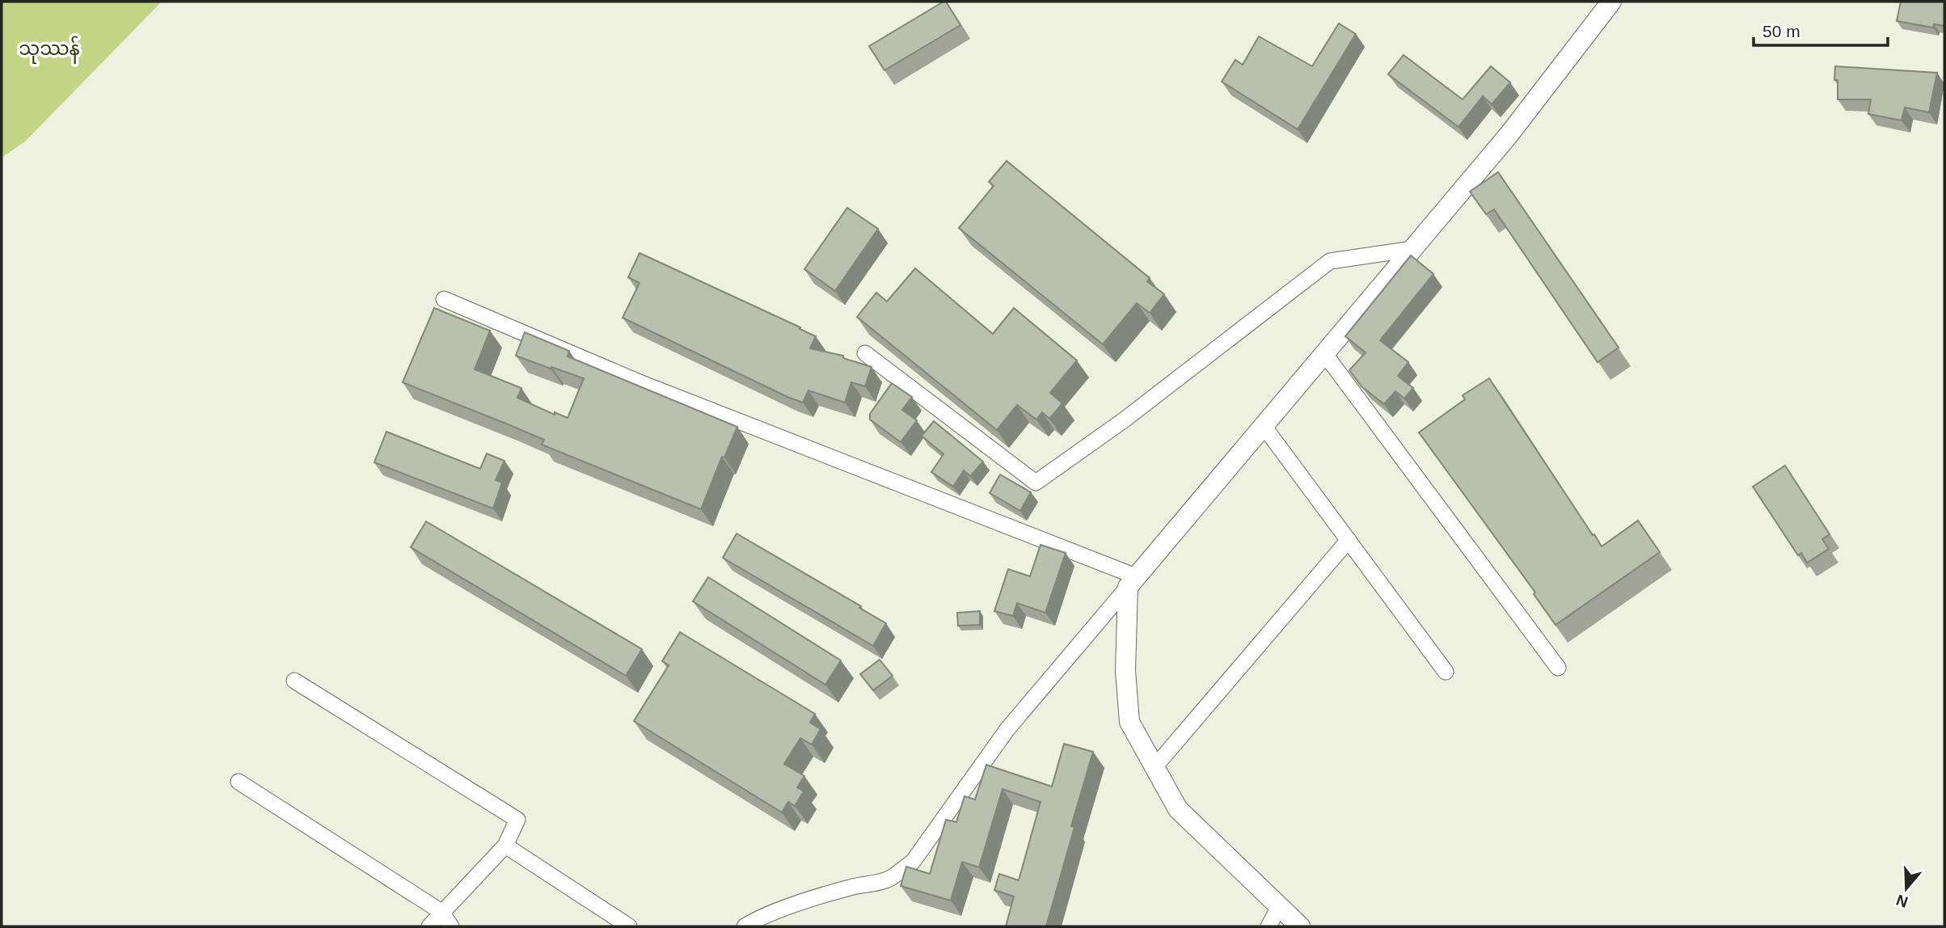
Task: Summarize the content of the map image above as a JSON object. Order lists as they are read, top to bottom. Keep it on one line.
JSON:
{"parks":["သုဿန်"],"scale_bar":"50 m","north":"bottom"}
